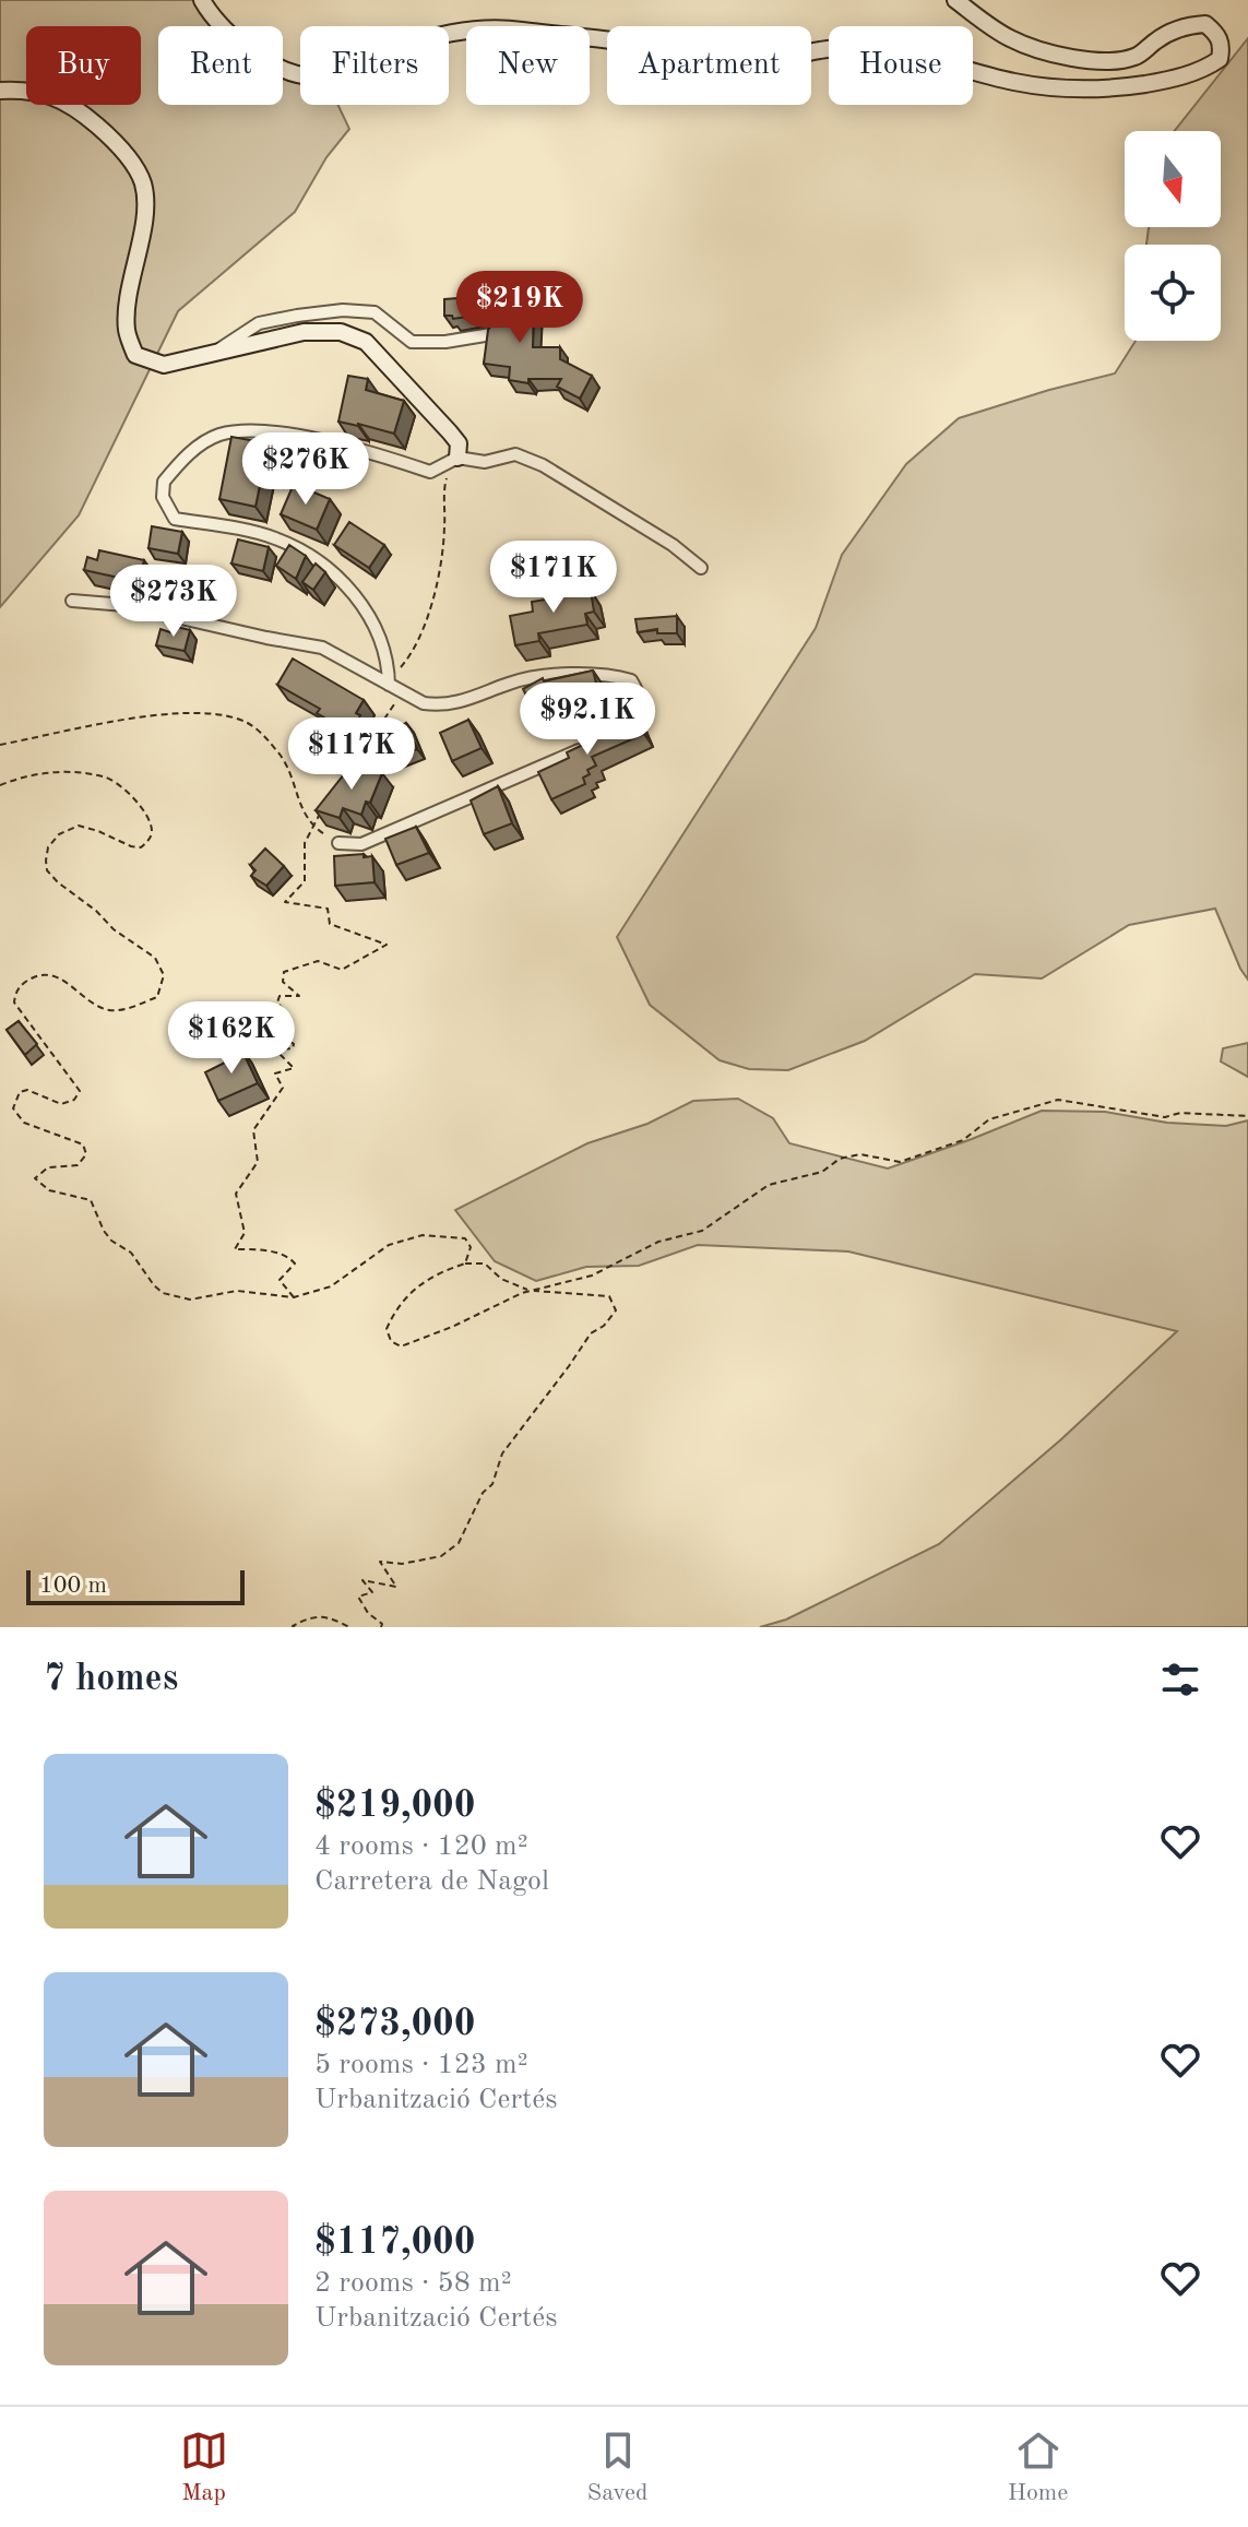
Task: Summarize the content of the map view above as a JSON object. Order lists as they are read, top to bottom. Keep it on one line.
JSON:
{"scale_bar":"100 m","north":"bottom","page":{"chip":["Buy","Rent","Filters","New","Apartment","House"],"price":["$219K","$276K","$171K","$273K","$92.1K","$117K","$162K"],"scale":"100 m","heading":"7 homes","list":[{"name":"$219,000","note":"4 rooms · 120 m² · Carretera de Nagol"},{"name":"$273,000","note":"5 rooms · 123 m² · Urbanització Certés"},{"name":"$117,000","note":"2 rooms · 58 m² · Urbanització Certés"}],"tabs":["Map","Saved","Home"]}}
